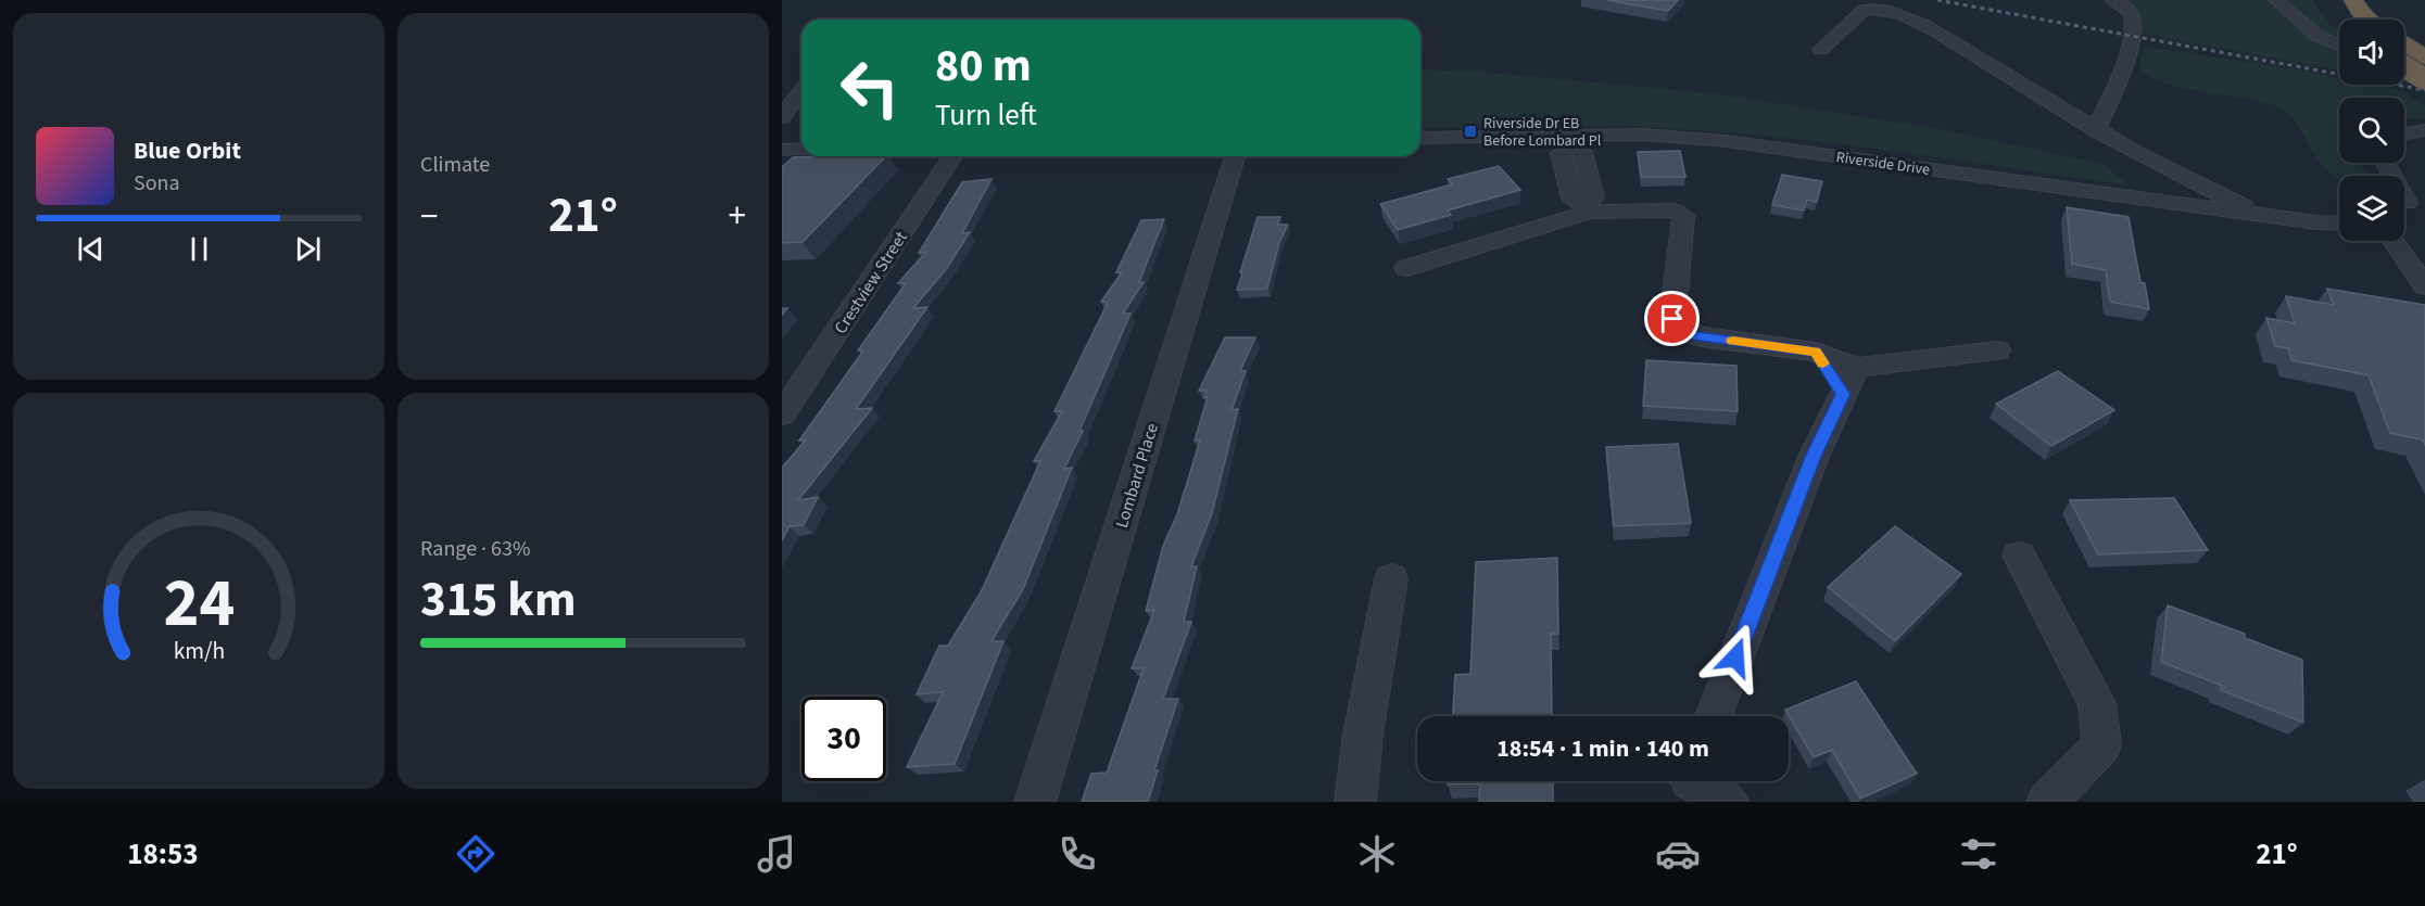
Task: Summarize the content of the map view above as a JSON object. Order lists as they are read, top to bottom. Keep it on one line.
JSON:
{"streets":{"street":["Riverside Drive","Crestview Street","Lombard Place"]},"places":{"transit":["Riverside Dr EB Before Lombard Pl"]},"page":{"tile":["Climate",["Range · 63%","315 km"]],"turn":["80 m","Turn left"],"song":["Blue Orbit","Sona"],"heat":["−","21°","+"],"limit":"30","trip":"18:54 · 1 min · 140 m","tabs":["18:53","21°"],"gauge":["24","km/h"]}}
